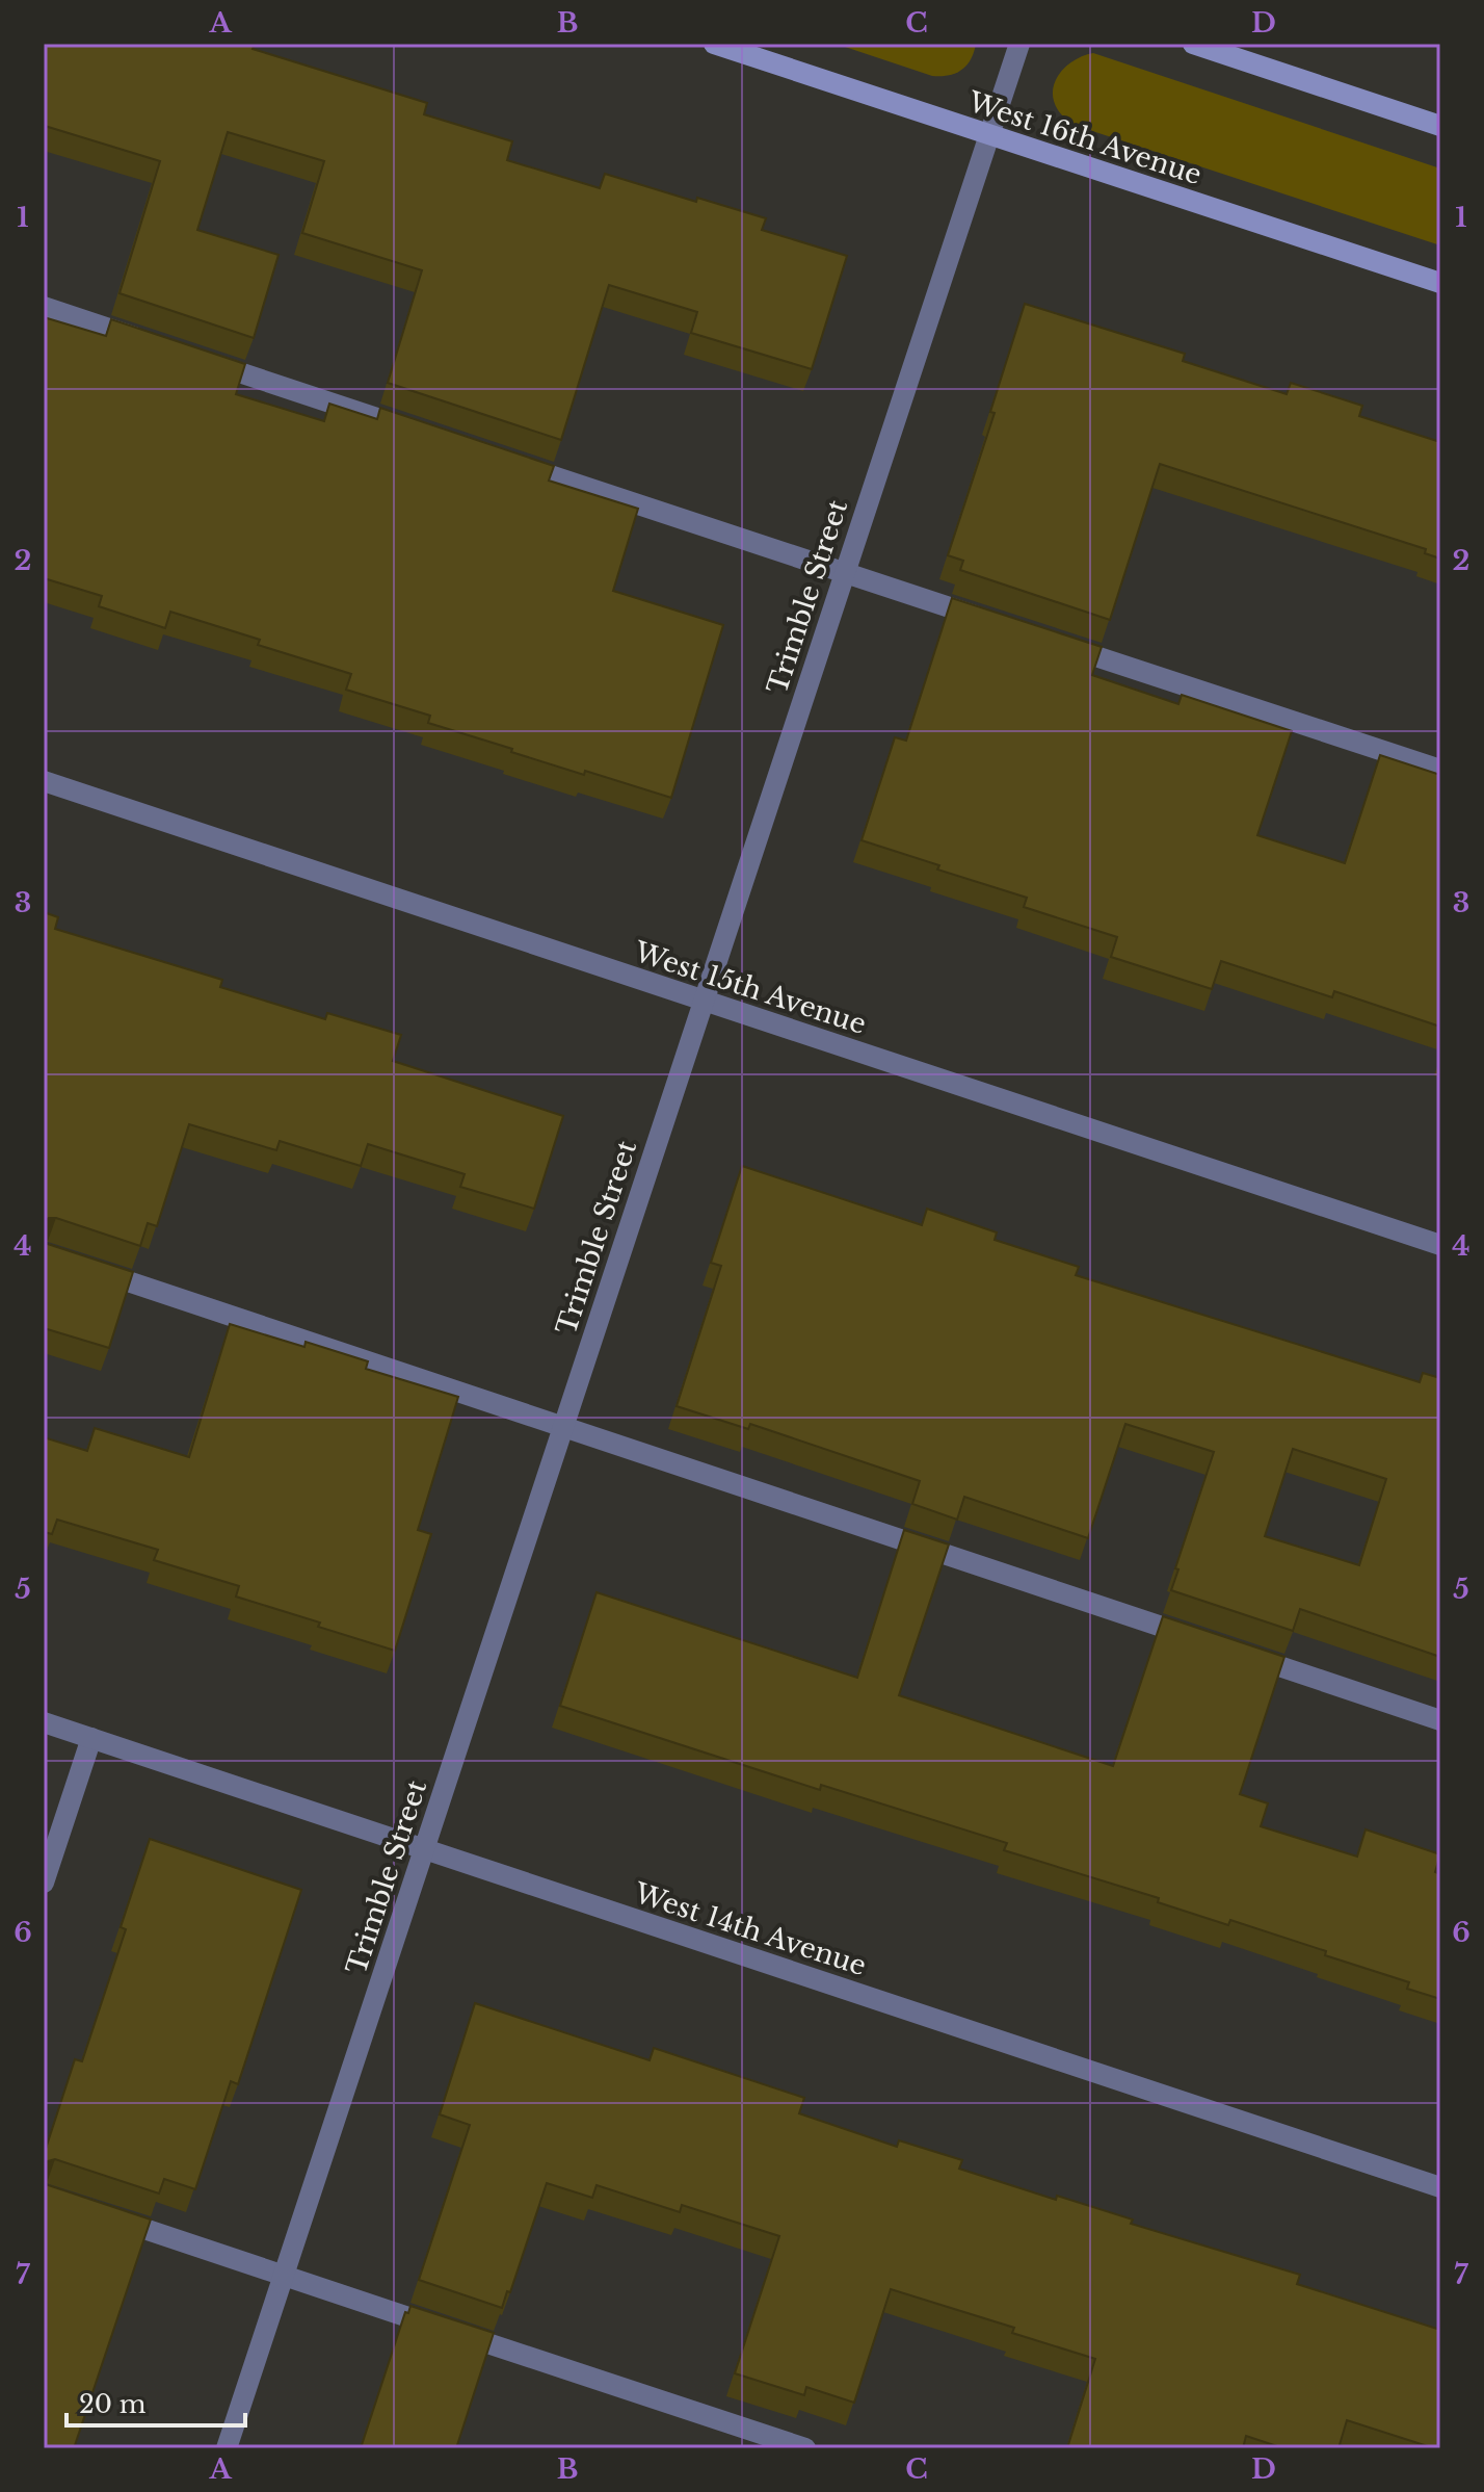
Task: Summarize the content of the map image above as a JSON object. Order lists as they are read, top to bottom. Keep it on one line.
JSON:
{"streets":{"main road":["West 16th Avenue"],"street":["Trimble Street","West 15th Avenue","West 14th Avenue"]},"crossings":[["West 16th Avenue","Trimble Street"],["Trimble Street","West 15th Avenue"],["Trimble Street","West 14th Avenue"]],"scale_bar":"20 m","grid":{"columns":["A","B","C","D"],"rows":["1","2","3","4","5","6","7"]}}
